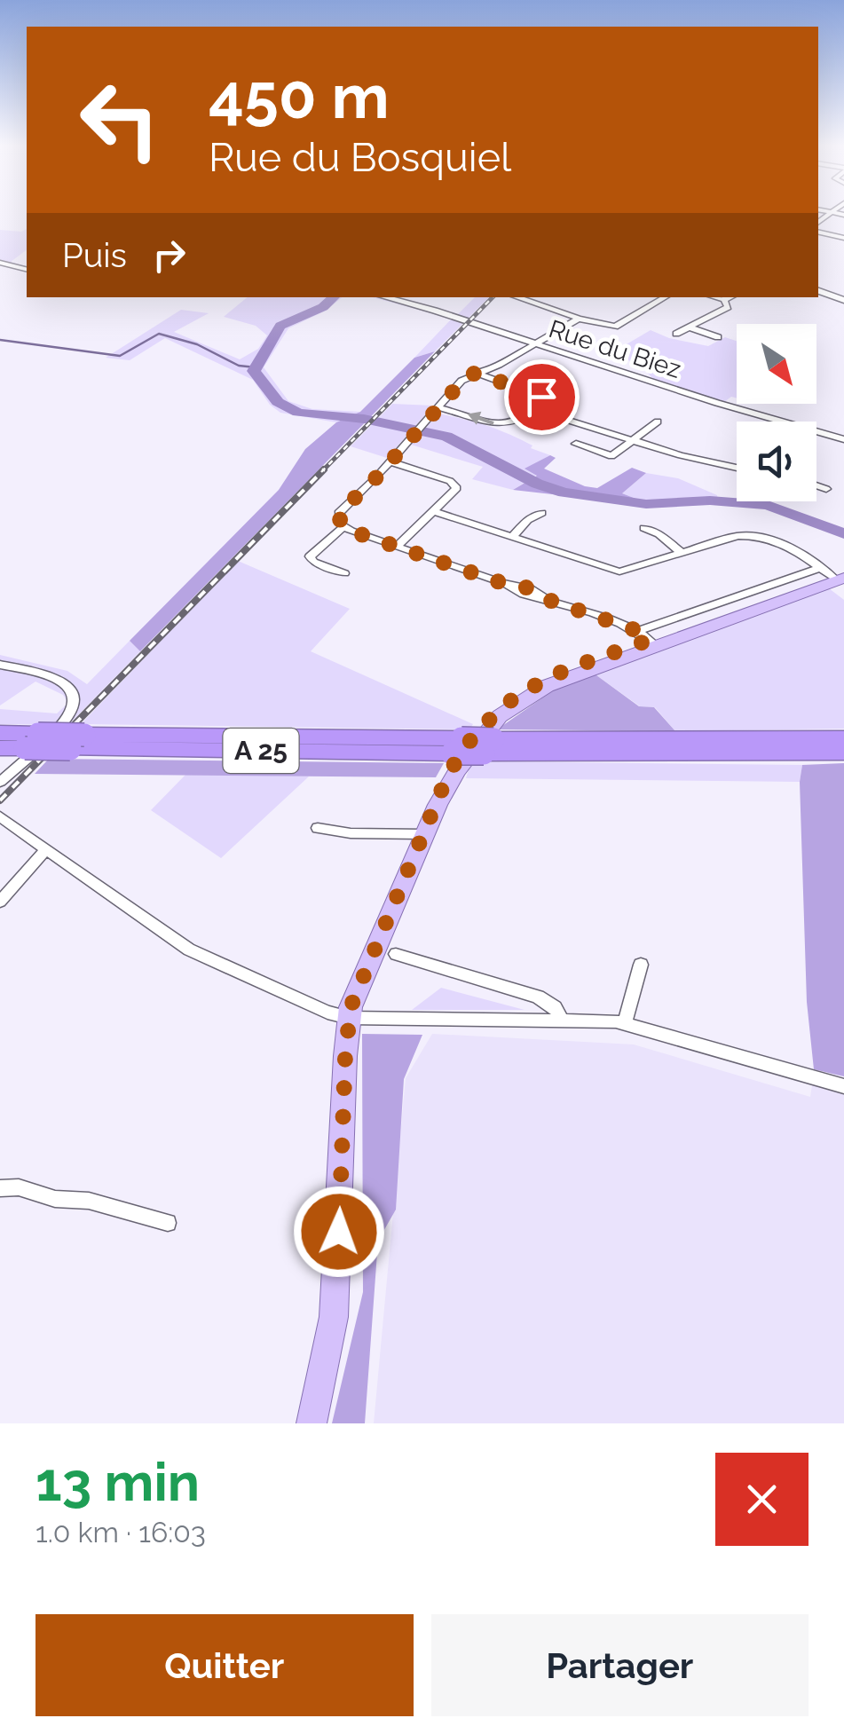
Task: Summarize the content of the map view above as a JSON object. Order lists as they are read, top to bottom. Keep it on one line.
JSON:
{"streets":{"highway":["A 25"],"street":["Rue du Biez"]},"north":"bottom right","page":{"turn":["450 m","Rue du Bosquiel"],"then":"Puis","heading":["13 min","1.0 km · 16:03"],"buttons":["Quitter","Partager"]}}
